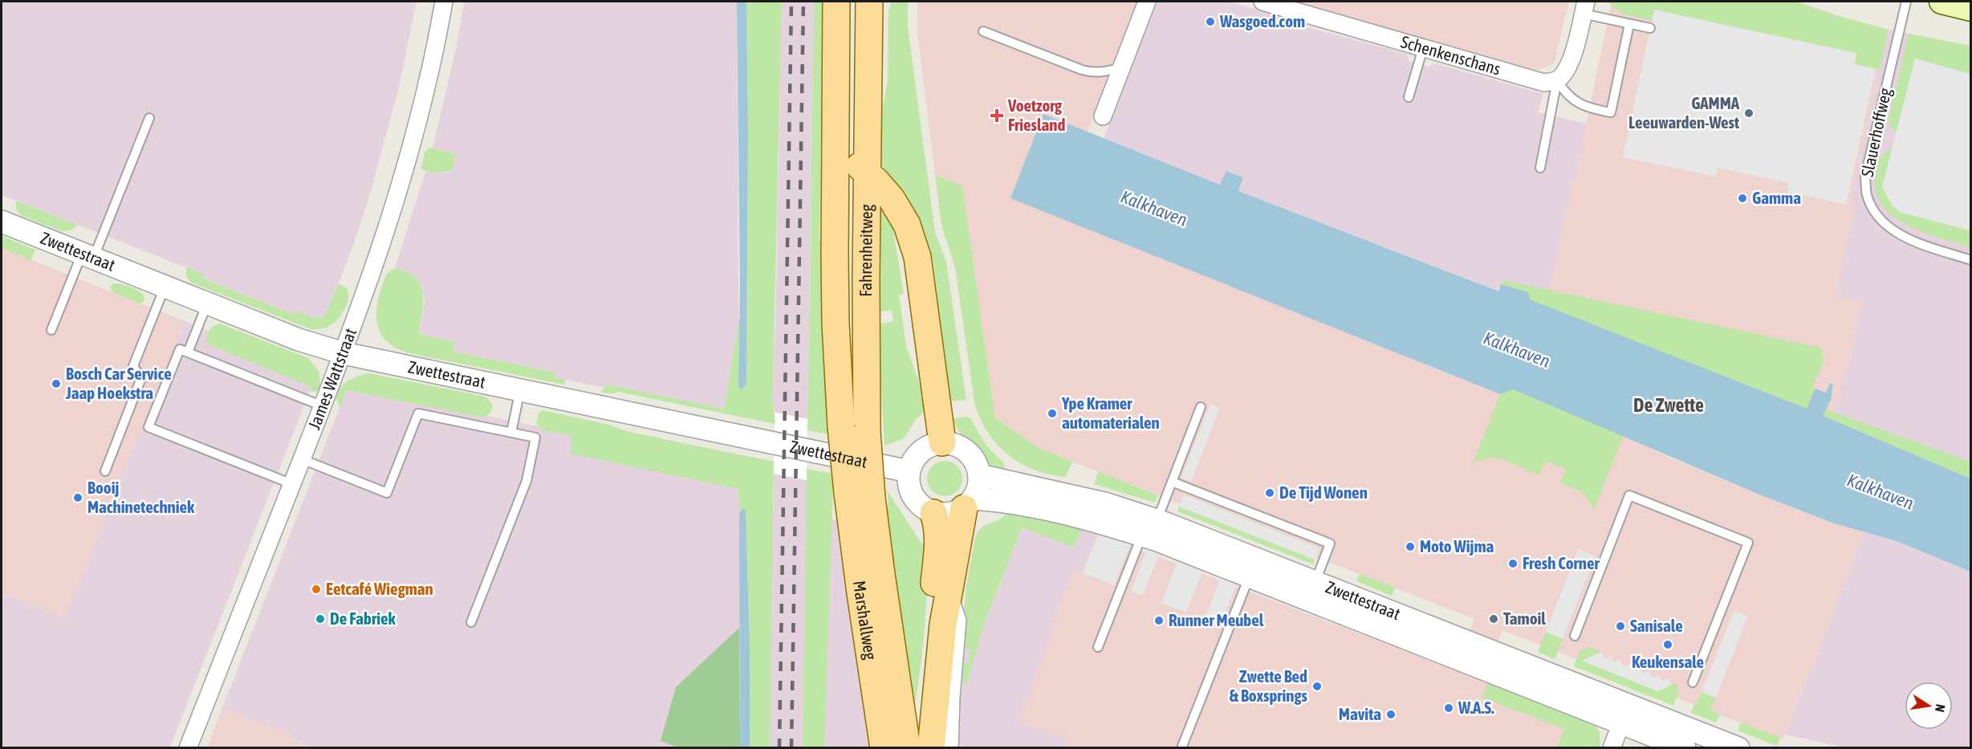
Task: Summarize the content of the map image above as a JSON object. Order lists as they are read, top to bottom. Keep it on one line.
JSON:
{"streets":{"main road":["Fahrenheitweg","Marshallweg"],"street":["Schenkenschans","Zwettestraat","James Wattstraat"],"lane":["Slauerhoffweg"]},"crossings":[["Fahrenheitweg","Marshallweg"],["Zwettestraat","James Wattstraat"]],"districts":["De Zwette"],"water":["Kalkhaven"],"places":{"other":["Wasgoed.com","GAMMA Leeuwarden-West","Gamma","Bosch Car Service Jaap Hoekstra","Ype Kramer automaterialen","De Tijd Wonen","Booij Machinetechniek","Moto Wijma","Fresh Corner","Eetcafé Wiegman","De Fabriek","Tamoil","Runner Meubel","Sanisale","Keukensale","Zwette Bed & Boxsprings","W.A.S.","Mavita"],"health":["Voetzorg Friesland"]},"north":"right"}
